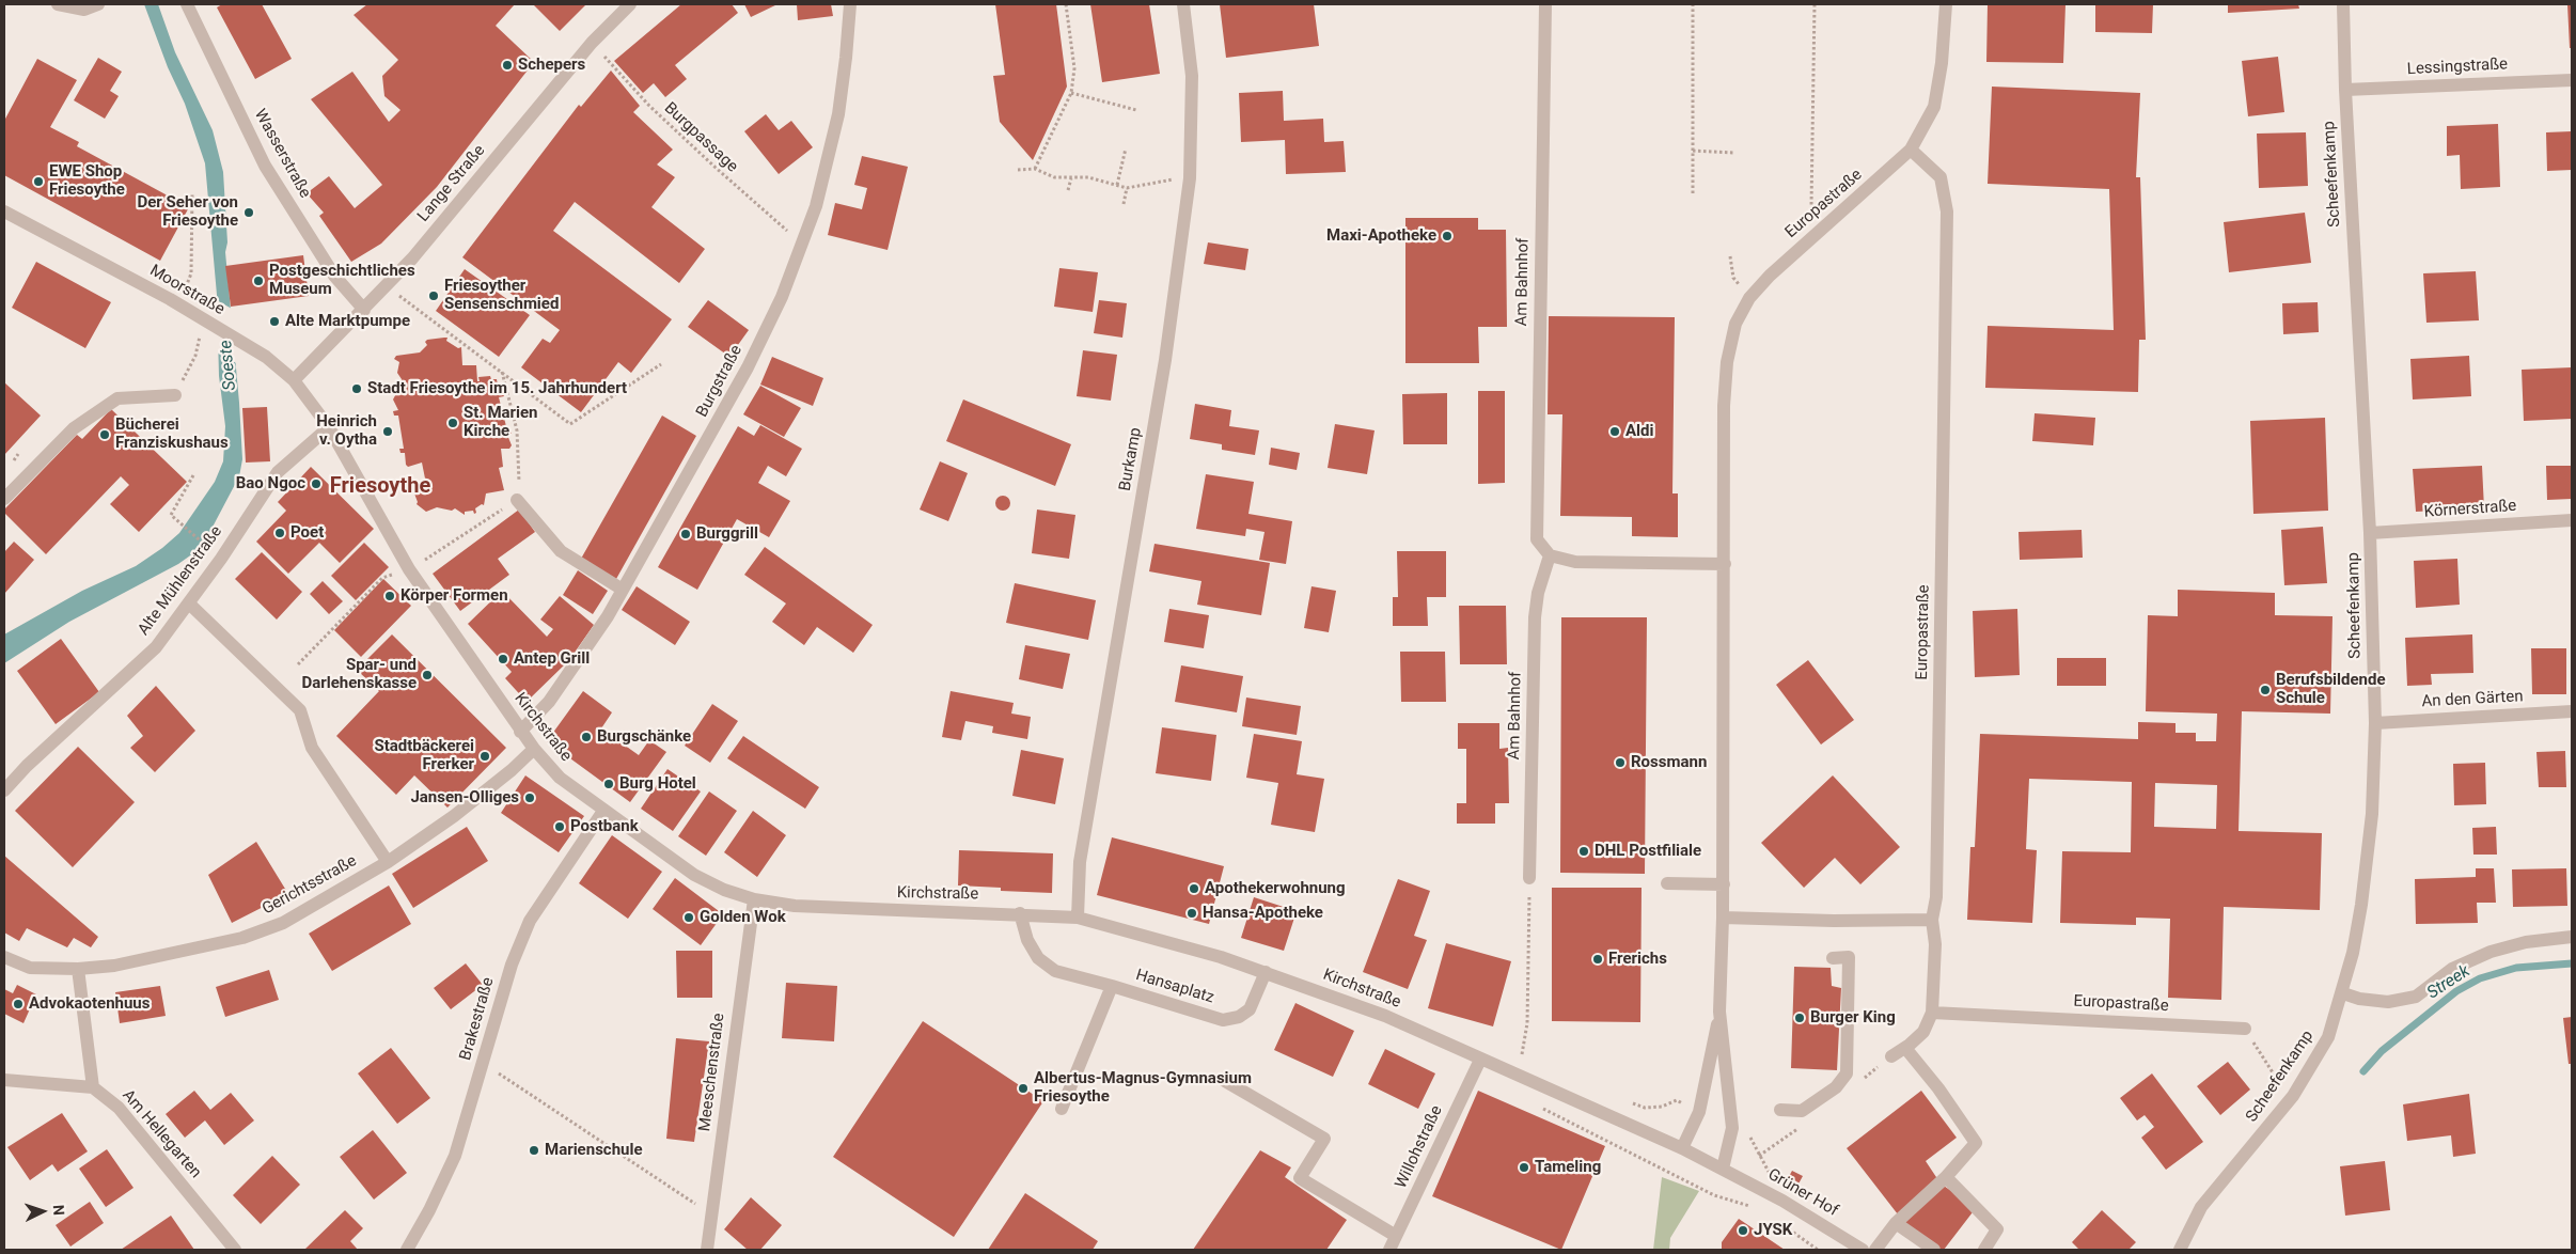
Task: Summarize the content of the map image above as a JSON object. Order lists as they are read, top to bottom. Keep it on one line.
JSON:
{"streets":{"street":["Lessingstraße","Wasserstraße","Scheefenkamp","Lange Straße","Europastraße","Am Bahnhof","Moorstraße","Burgstraße","Burkamp","Körnerstraße","Alte Mühlenstraße","An den Gärten","Kirchstraße","Gerichtsstraße","Hansaplatz","Brakestraße","Meeschenstraße","Am Hellegarten","Willohstraße","Grüner Hof"],"path":["Burgpassage"]},"crossings":[["Lessingstraße","Scheefenkamp"],["Burgpassage","Lange Straße"],["Burgpassage","Burgstraße"],["Wasserstraße","Lange Straße"],["Scheefenkamp","Körnerstraße"],["Scheefenkamp","An den Gärten"],["Lange Straße","Moorstraße"],["Europastraße","Kirchstraße"],["Europastraße","Grüner Hof"],["Moorstraße","Alte Mühlenstraße"],["Moorstraße","Kirchstraße"],["Burgstraße","Kirchstraße"],["Burkamp","Kirchstraße"],["Alte Mühlenstraße","Kirchstraße"],["Kirchstraße","Gerichtsstraße"],["Kirchstraße","Hansaplatz"],["Kirchstraße","Brakestraße"],["Kirchstraße","Meeschenstraße"],["Kirchstraße","Willohstraße"],["Kirchstraße","Grüner Hof"]],"districts":["Friesoythe"],"water":["Soeste","Streek"],"places":["Schepers","EWE Shop Friesoythe","Der Seher von Friesoythe","Maxi-Apotheke","Postgeschichtliches Museum","Friesoyther Sensenschmied","Alte Marktpumpe","Stadt Friesoythe im 15. Jahrhundert","St. Marien Kirche","Heinrich v. Oytha","Aldi","Bücherei Franziskushaus","Bao Ngoc","Poet","Burggrill","Körper Formen","Antep Grill","Spar- und Darlehenskasse","Berufsbildende Schule","Burgschänke","Stadtbäckerei Frerker","Rossmann","Burg Hotel","Jansen-Olliges","Postbank","DHL Postfiliale","Apothekerwohnung","Hansa-Apotheke","Golden Wok","Frerichs","Advokaotenhuus","Burger King","Albertus-Magnus-Gymnasium Friesoythe","Marienschule","Tameling","JYSK"],"north":"right"}
